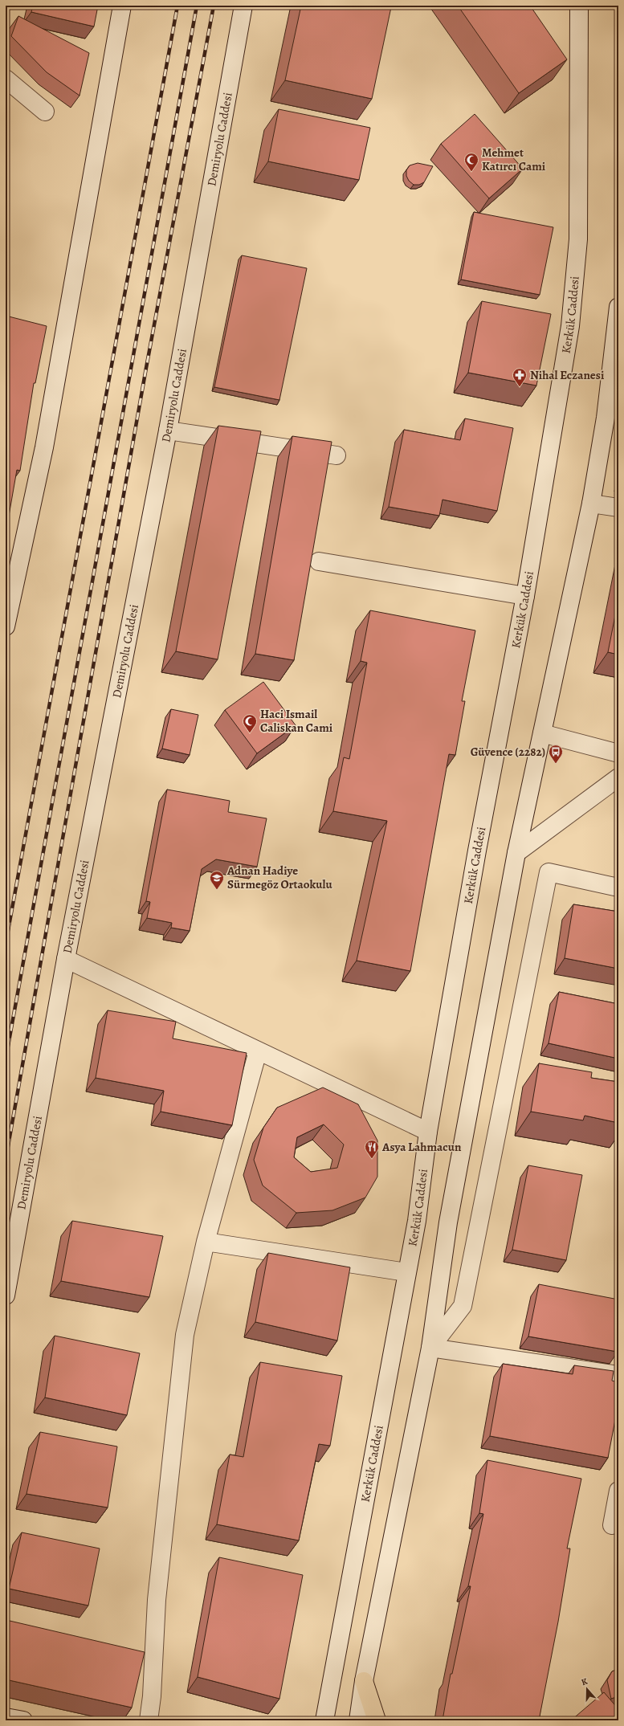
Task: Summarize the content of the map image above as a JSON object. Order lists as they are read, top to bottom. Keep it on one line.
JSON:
{"streets":{"street":["Demiryolu Caddesi","Kerkük Caddesi"]},"places":{"mosque":["Mehmet Katırcı Cami","Haci Ismail Caliskan Cami"],"pharmacy":["Nihal Eczanesi"],"bus stop":["Güvence (2282)"],"school or university":["Adnan Hadiye Sürmegöz Ortaokulu"],"restaurant":["Asya Lahmacun"]},"north":"top"}
